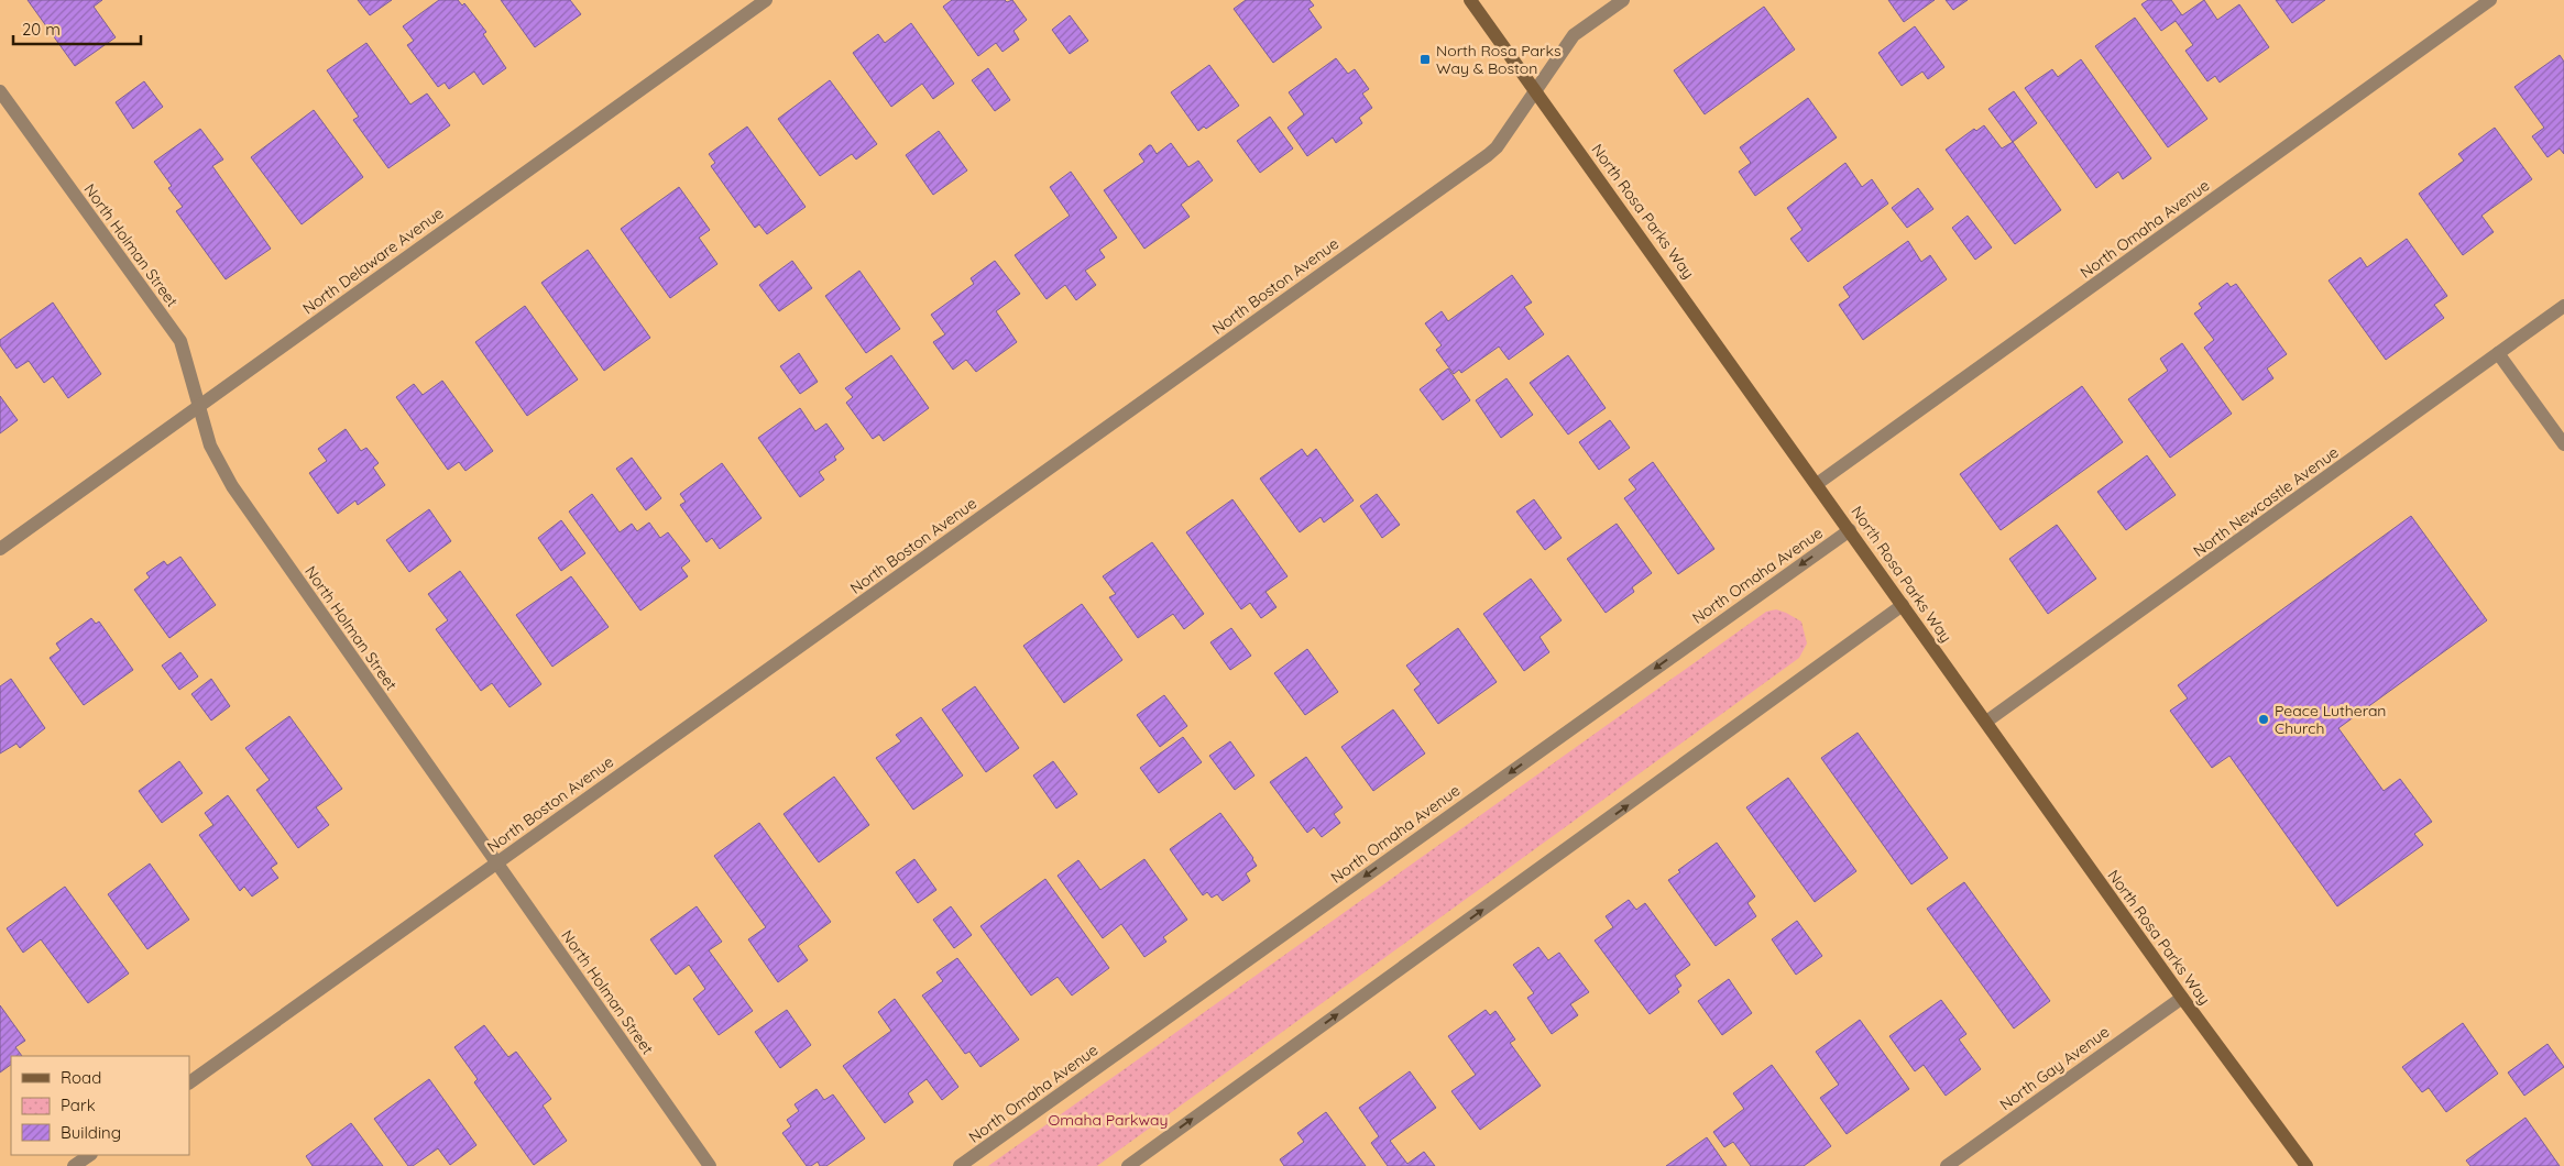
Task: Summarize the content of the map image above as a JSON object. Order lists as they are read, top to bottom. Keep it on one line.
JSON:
{"streets":{"main road":["North Rosa Parks Way"],"street":["North Omaha Avenue","North Holman Street","North Delaware Avenue","North Boston Avenue","North Newcastle Avenue","North Gay Avenue"]},"crossings":[["North Rosa Parks Way","North Omaha Avenue"],["North Rosa Parks Way","North Boston Avenue"],["North Rosa Parks Way","North Newcastle Avenue"],["North Rosa Parks Way","North Gay Avenue"],["North Holman Street","North Delaware Avenue"],["North Holman Street","North Boston Avenue"]],"parks":["Omaha Parkway"],"places":{"transit":["North Rosa Parks Way & Boston"],"other":["Peace Lutheran Church"]},"legend":["Road","Park","Building"],"scale_bar":"20 m"}
